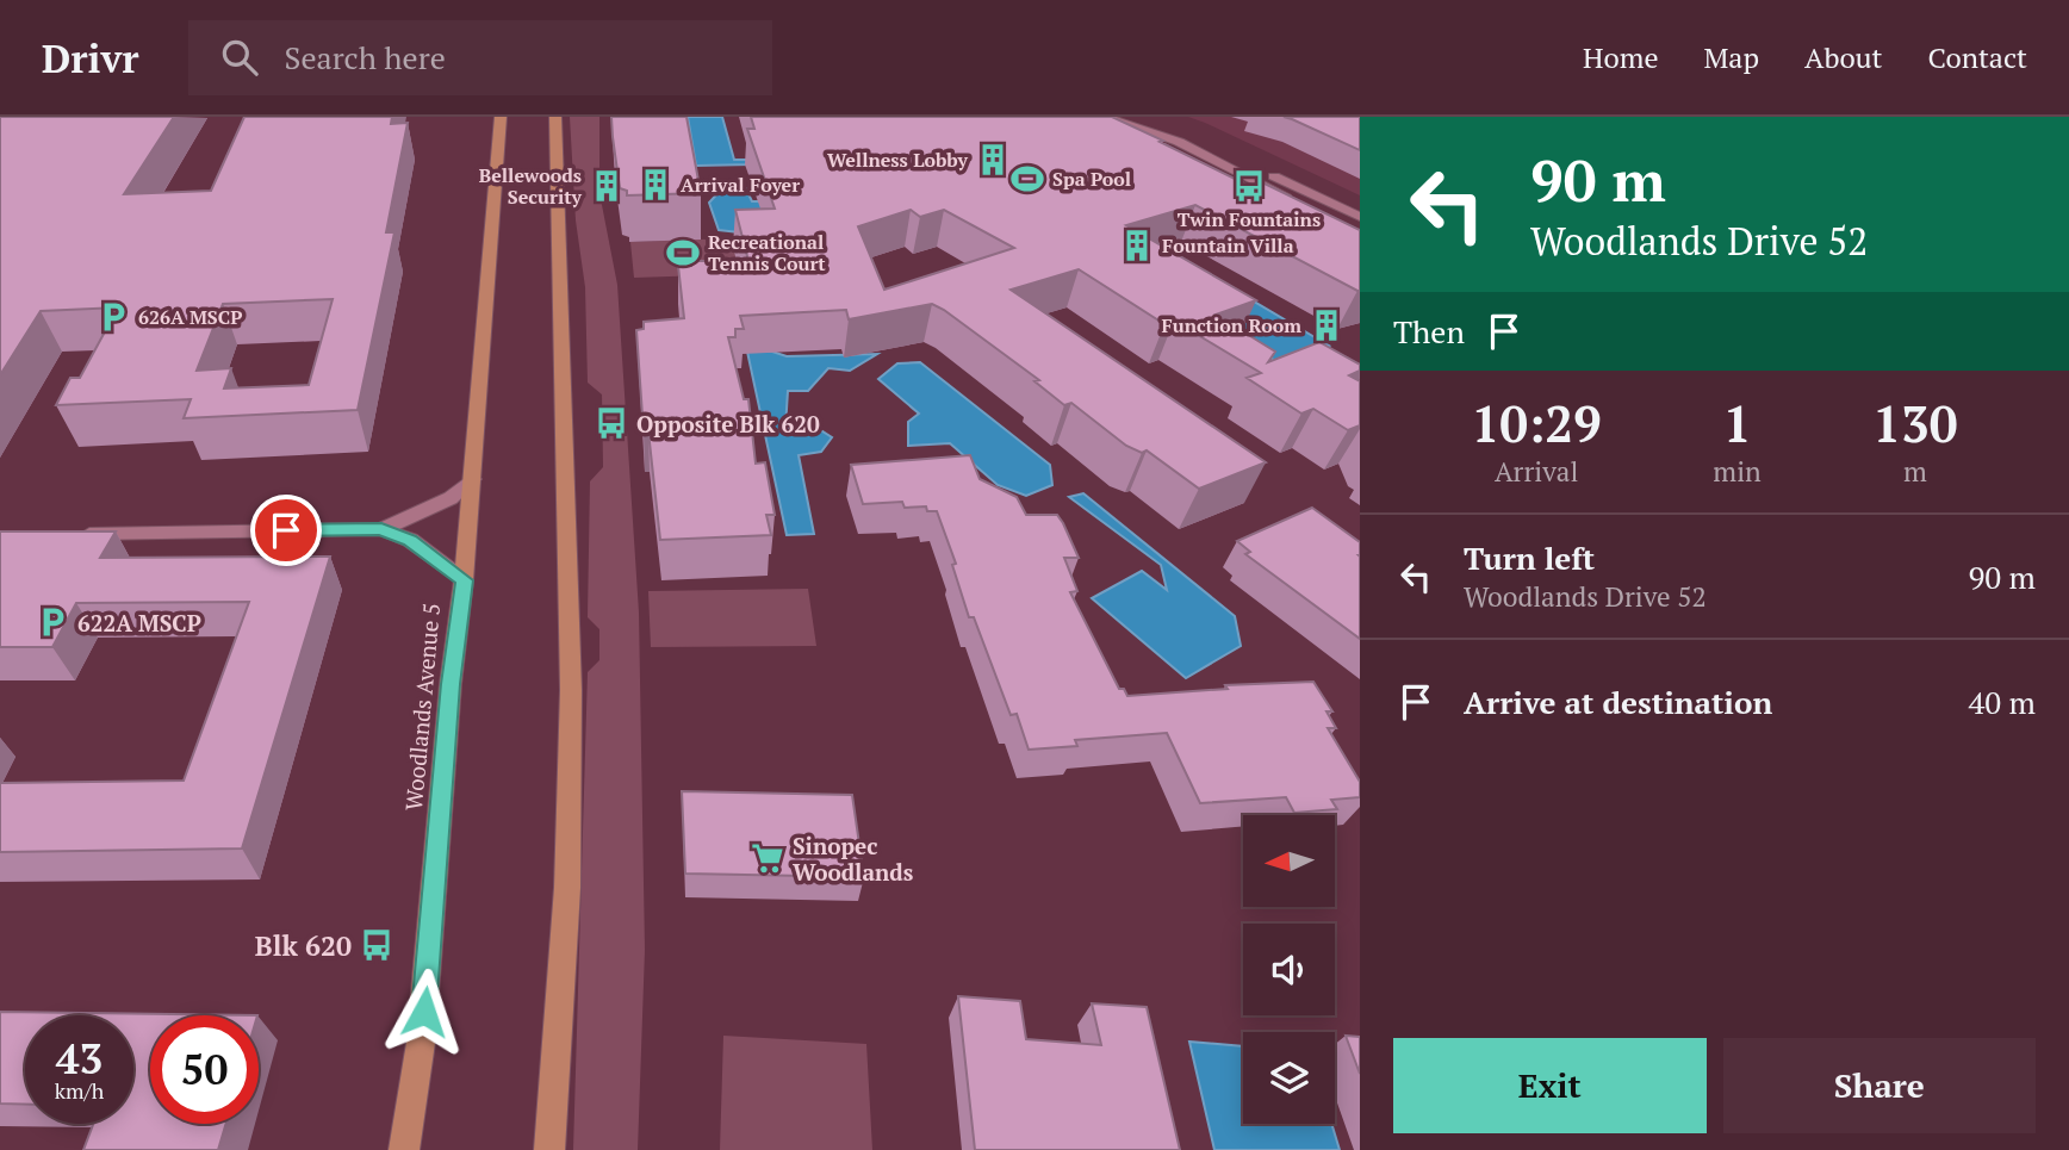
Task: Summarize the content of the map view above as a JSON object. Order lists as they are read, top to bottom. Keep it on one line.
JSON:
{"streets":{"main road":["Woodlands Avenue 5"]},"places":{"building":["Wellness Lobby","Arrival Foyer","Bellewoods Security","Fountain Villa","Function Room"],"sports":["Spa Pool","Recreational Tennis Court"],"bus stop":["Twin Fountains","Opposite Blk 620","Blk 620"],"parking":["626A MSCP","622A MSCP"],"supermarket":["Sinopec Woodlands"]},"north":"left","page":{"header":"Drivr","search":"Search here","nav":["Home","Map","About","Contact"],"turn":["90 m","Woodlands Drive 52"],"then":"Then","eta":["10:29","Arrival","1","min","130","m"],"list":[{"name":"Turn left","note":"Woodlands Drive 52","value":"90 m"},{"name":"Arrive at destination","value":"40 m"}],"speed":"43 km/h","limit":"50","buttons":["Exit","Share"]}}
